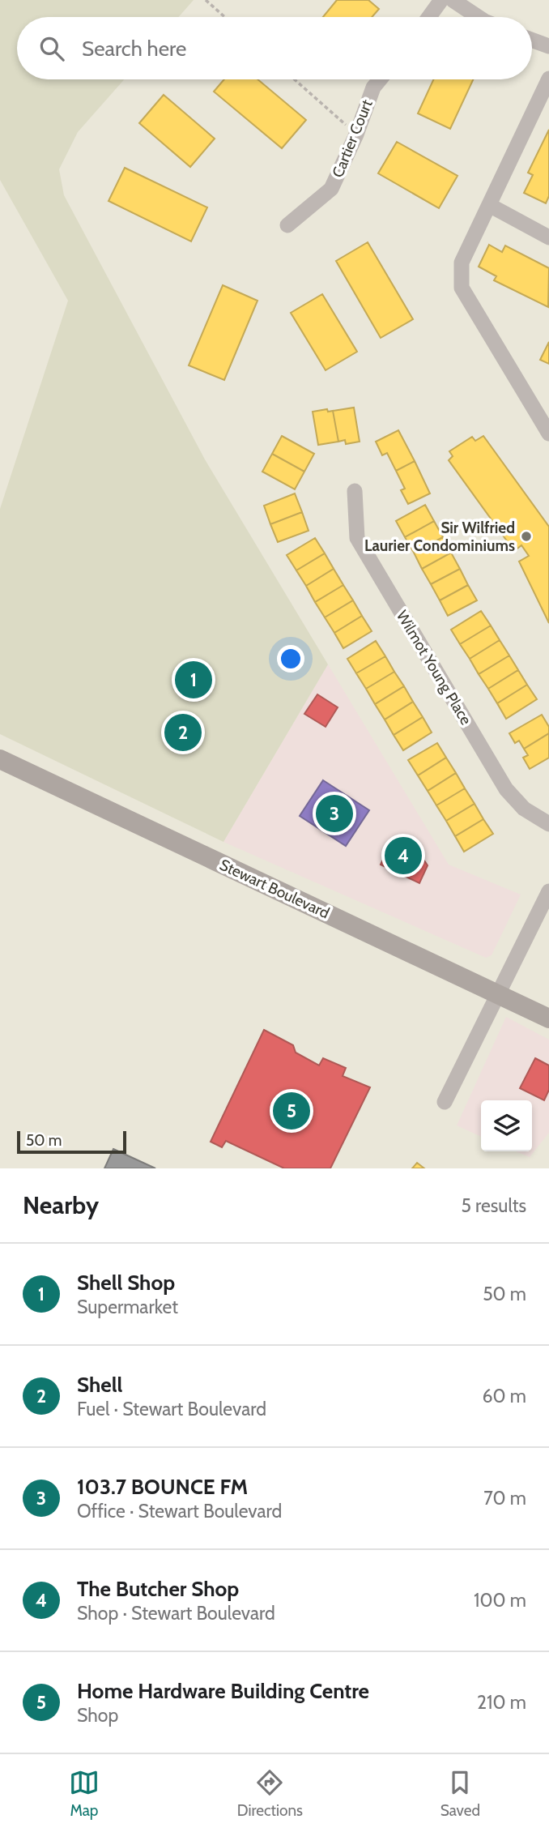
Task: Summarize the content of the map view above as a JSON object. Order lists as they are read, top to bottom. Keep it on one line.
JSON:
{"streets":{"main road":["Stewart Boulevard"],"street":["Cartier Court","Wilmot Young Place"]},"places":["Sir Wilfried Laurier Condominiums"],"scale_bar":"50 m","page":{"search":"Search here","pins":["1","2","3","4","5"],"scale":"50 m","heading":["Nearby","5 results"],"list":[{"mark":"1","name":"Shell Shop","note":"Supermarket","value":"50 m"},{"mark":"2","name":"Shell","note":"Fuel · Stewart Boulevard","value":"60 m"},{"mark":"3","name":"103.7 BOUNCE FM","note":"Office · Stewart Boulevard","value":"70 m"},{"mark":"4","name":"The Butcher Shop","note":"Shop · Stewart Boulevard","value":"100 m"},{"mark":"5","name":"Home Hardware Building Centre","note":"Shop","value":"210 m"}],"nav":["Map","Directions","Saved"]}}
